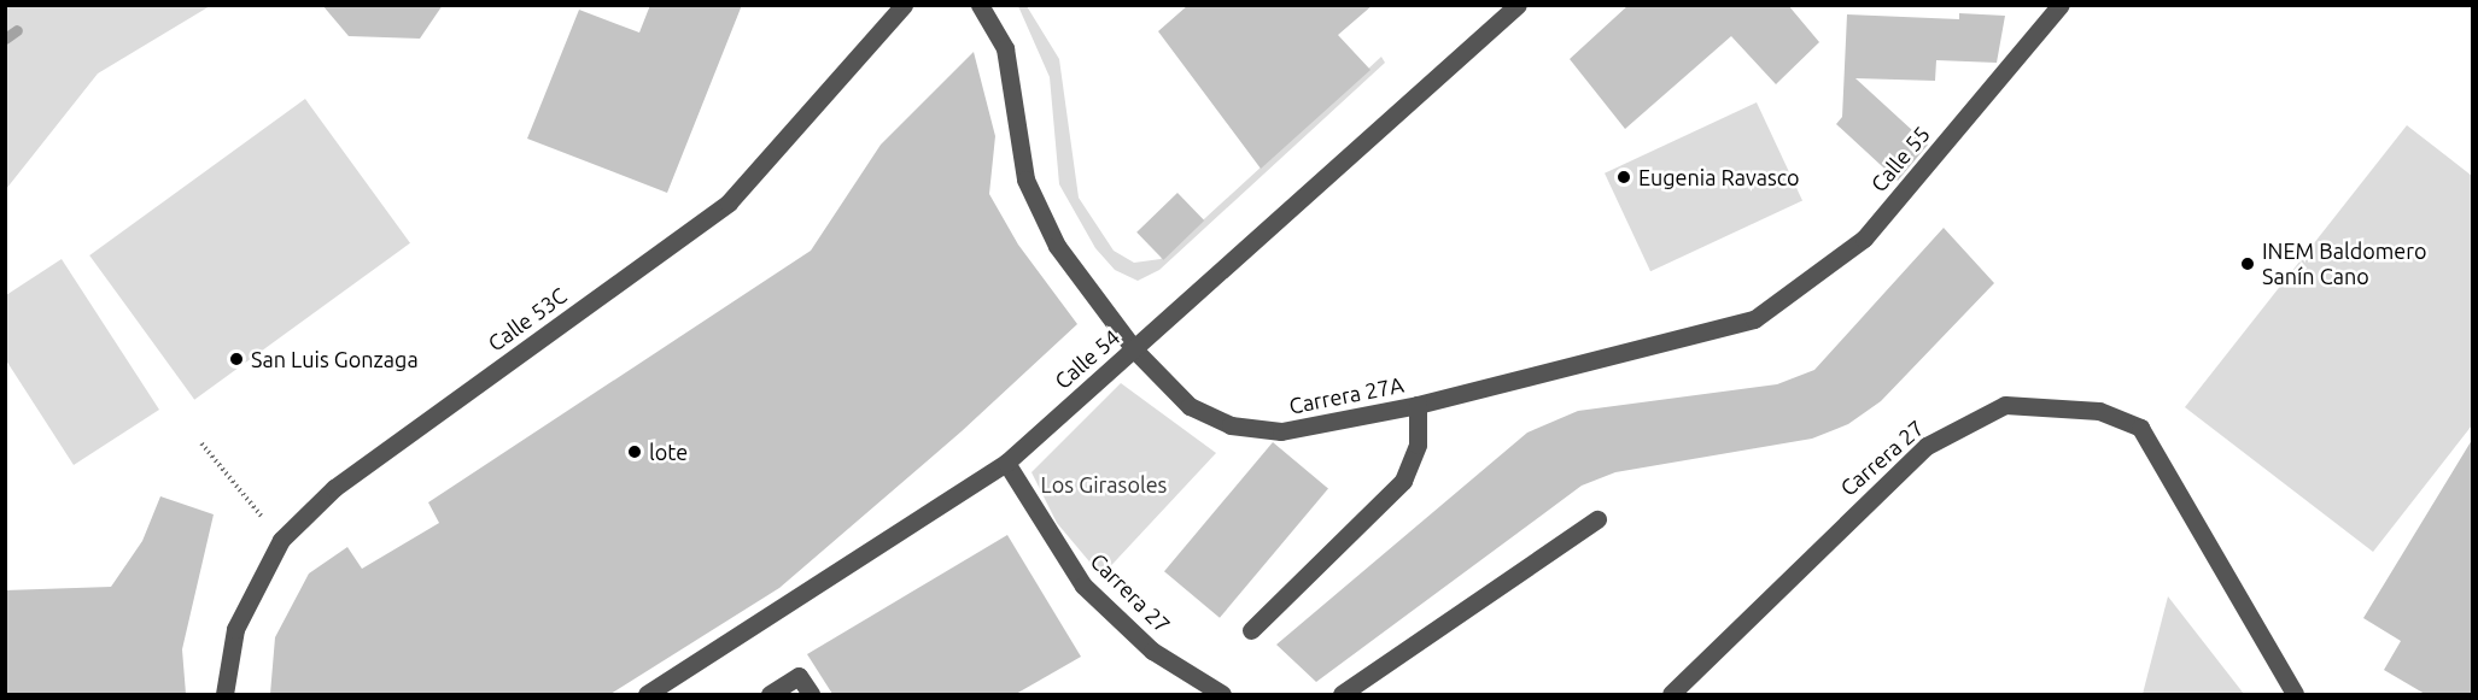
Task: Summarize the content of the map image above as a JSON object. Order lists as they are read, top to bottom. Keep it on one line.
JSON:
{"streets":{"street":["Calle 55","Calle 53C","Calle 54","Carrera 27A","Carrera 27"]},"crossings":[["Calle 55","Carrera 27A"],["Calle 54","Carrera 27A"],["Calle 54","Carrera 27"]],"parks":["Los Girasoles"],"places":["Eugenia Ravasco","INEM Baldomero Sanín Cano","San Luis Gonzaga","lote"]}
